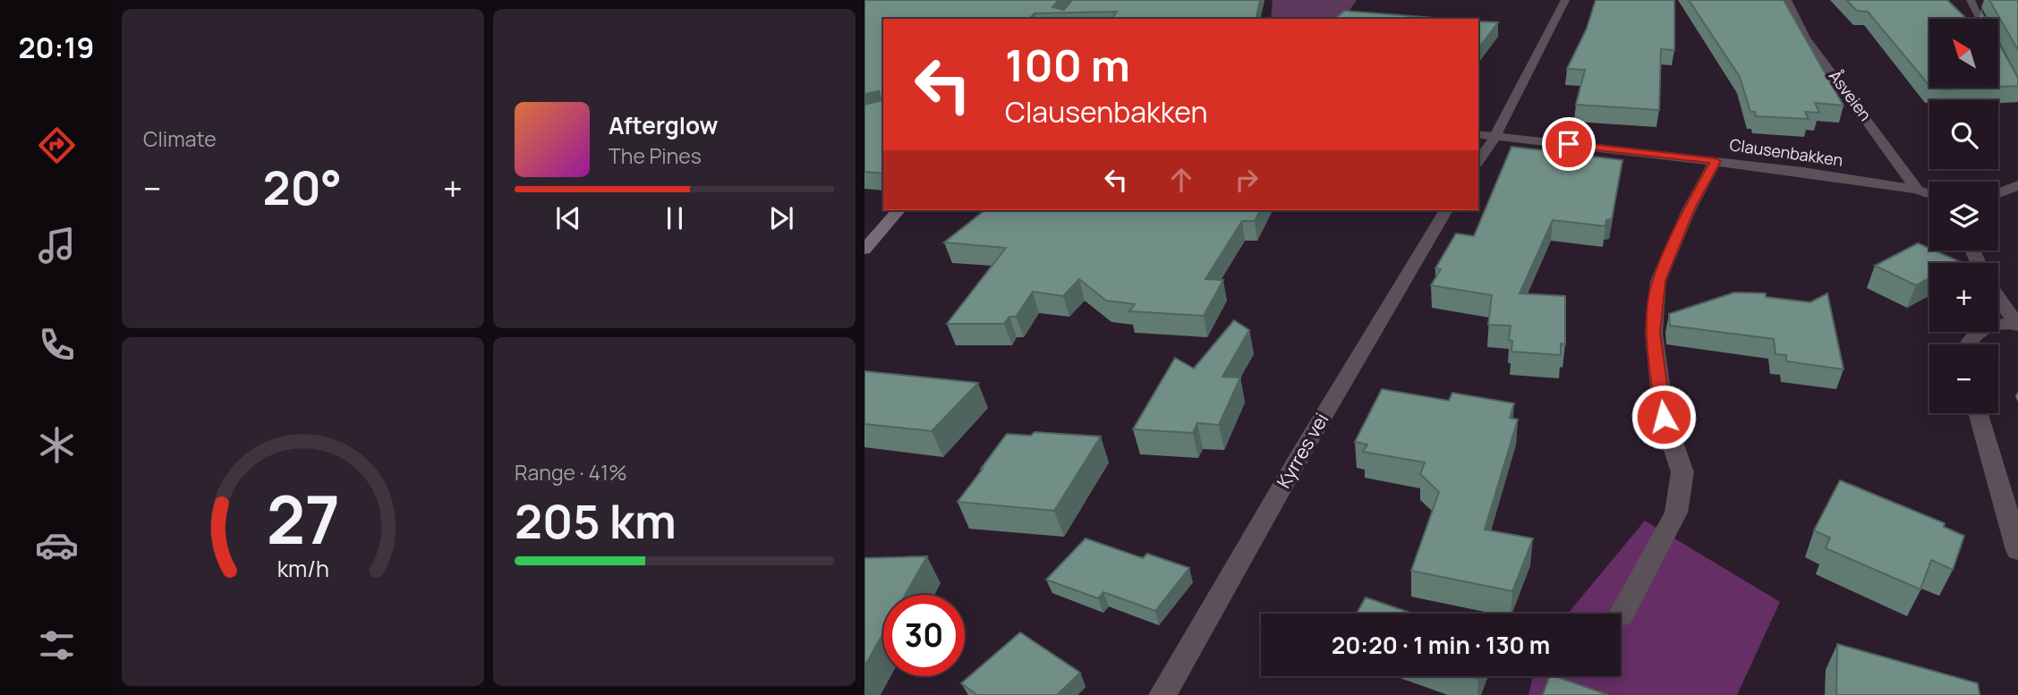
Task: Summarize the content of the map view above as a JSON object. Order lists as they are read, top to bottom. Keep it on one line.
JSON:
{"streets":{"street":["Åsveien","Clausenbakken","Kyrres vei"]},"crossings":[["Åsveien","Clausenbakken"]],"north":"top left","page":{"tabs":"20:19","tile":["Climate",["Range · 41%","205 km"]],"map_buttons":["+","−"],"turn":["100 m","Clausenbakken"],"song":["Afterglow","The Pines"],"heat":["−","20°","+"],"limit":"30","trip":"20:20 · 1 min · 130 m","gauge":["27","km/h"]}}
